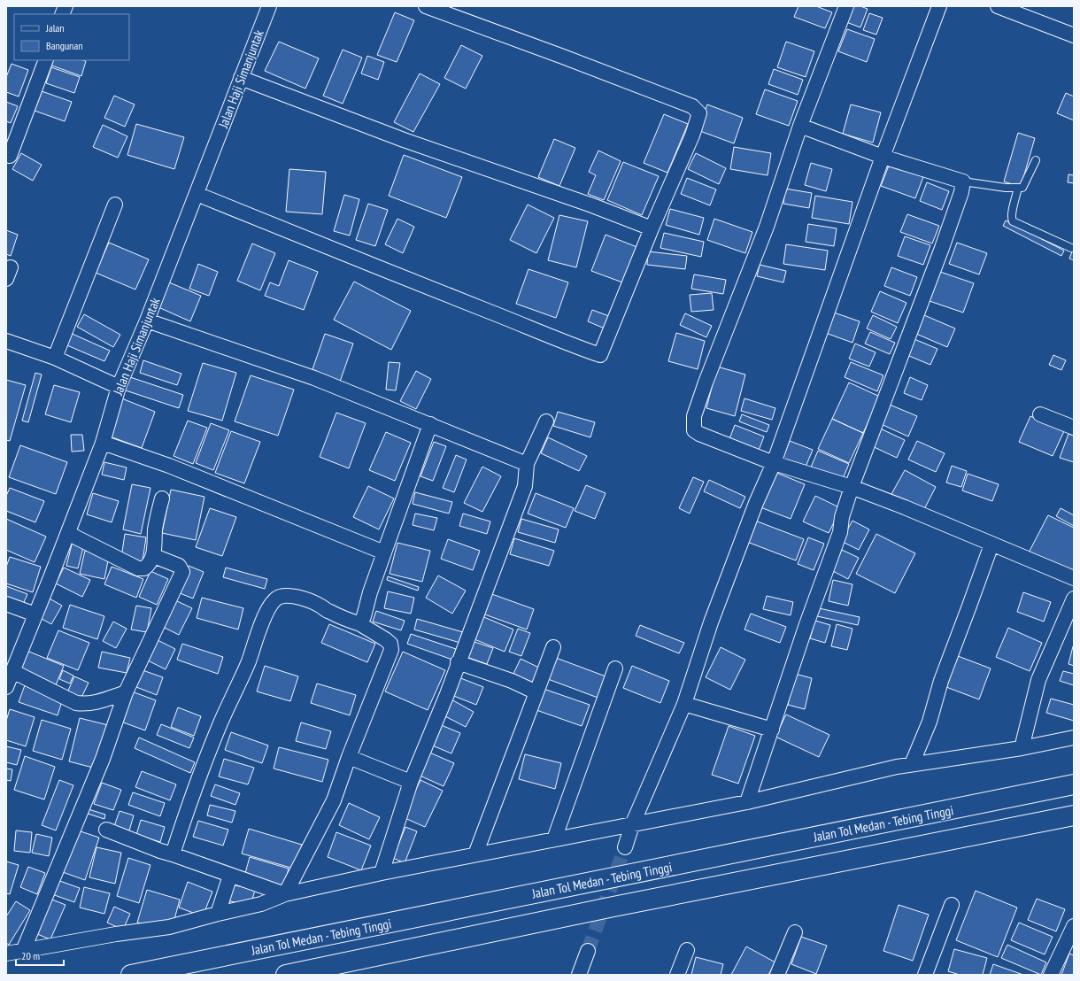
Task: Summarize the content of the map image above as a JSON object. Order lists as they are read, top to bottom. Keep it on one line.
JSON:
{"streets":{"highway":["Jalan Tol Medan - Tebing Tinggi"],"street":["Jalan Haji Simanjuntak"]},"legend":["Jalan","Bangunan"],"scale_bar":"20 m"}
